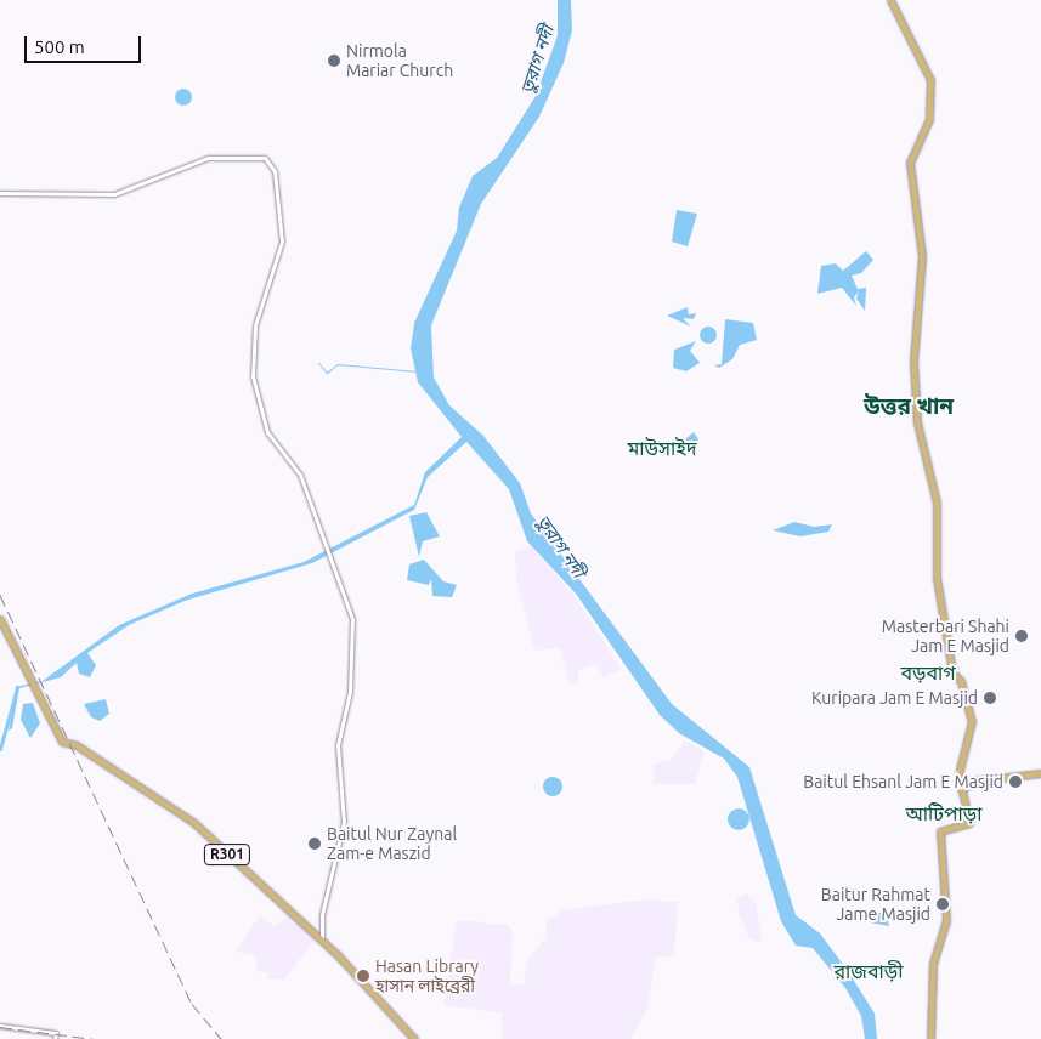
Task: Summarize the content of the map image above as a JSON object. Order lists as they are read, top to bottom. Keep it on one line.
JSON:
{"streets":{"main road":["R301"]},"districts":["উত্তর খান","মাউসাইদ","বড়বাগ","আটিপাড়া","রাজবাড়ী"],"water":["তুরাগ নদী"],"places":["Nirmola Mariar Church","Masterbari Shahi Jam E Masjid","Kuripara Jam E Masjid","Baitul Ehsanl Jam E Masjid","Baitul Nur Zaynal Zam-e Maszid","Baitur Rahmat Jame Masjid","Hasan Library হাসান লাইব্রেরী"],"scale_bar":"500 m"}
